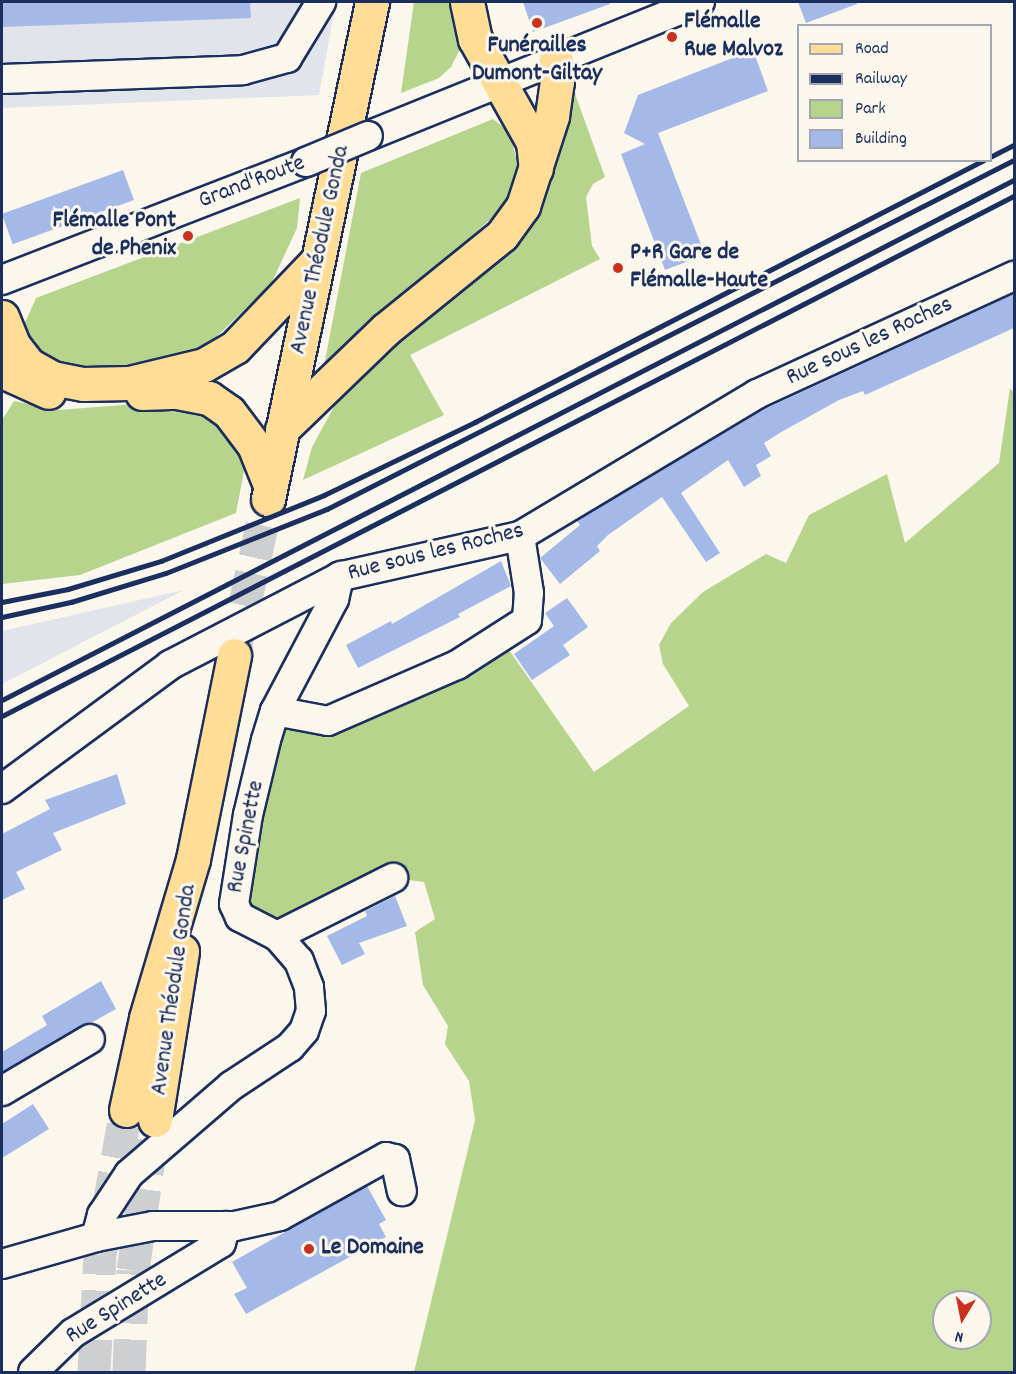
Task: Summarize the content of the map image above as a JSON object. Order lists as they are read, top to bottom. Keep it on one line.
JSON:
{"streets":{"main road":["Avenue Théodule Gonda"],"street":["Grand'Route","Rue sous les Roches","Rue Spinette"]},"crossings":[["Rue sous les Roches","Rue Spinette"]],"places":["Funérailles Dumont-Giltay","Flémalle Rue Malvoz","Flémalle Pont de Phenix","P+R Gare de Flémalle-Haute","Le Domaine"],"legend":["Road","Railway","Park","Building"],"north":"bottom"}
